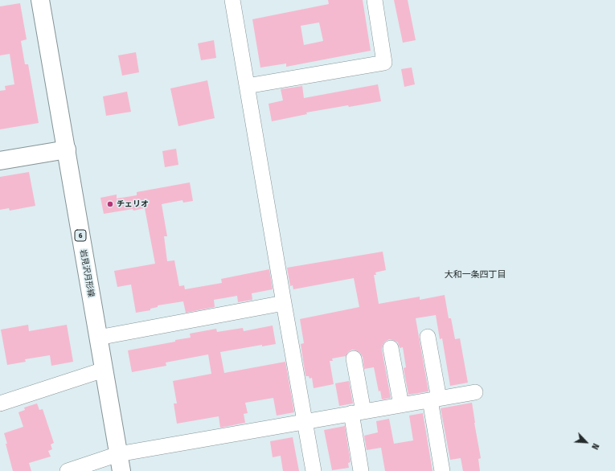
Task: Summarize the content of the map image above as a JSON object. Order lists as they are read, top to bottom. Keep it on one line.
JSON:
{"streets":{"main road":["6","岩見沢月形線"]},"districts":["大和一条四丁目"],"places":["チェリオ"],"north":"bottom right"}
